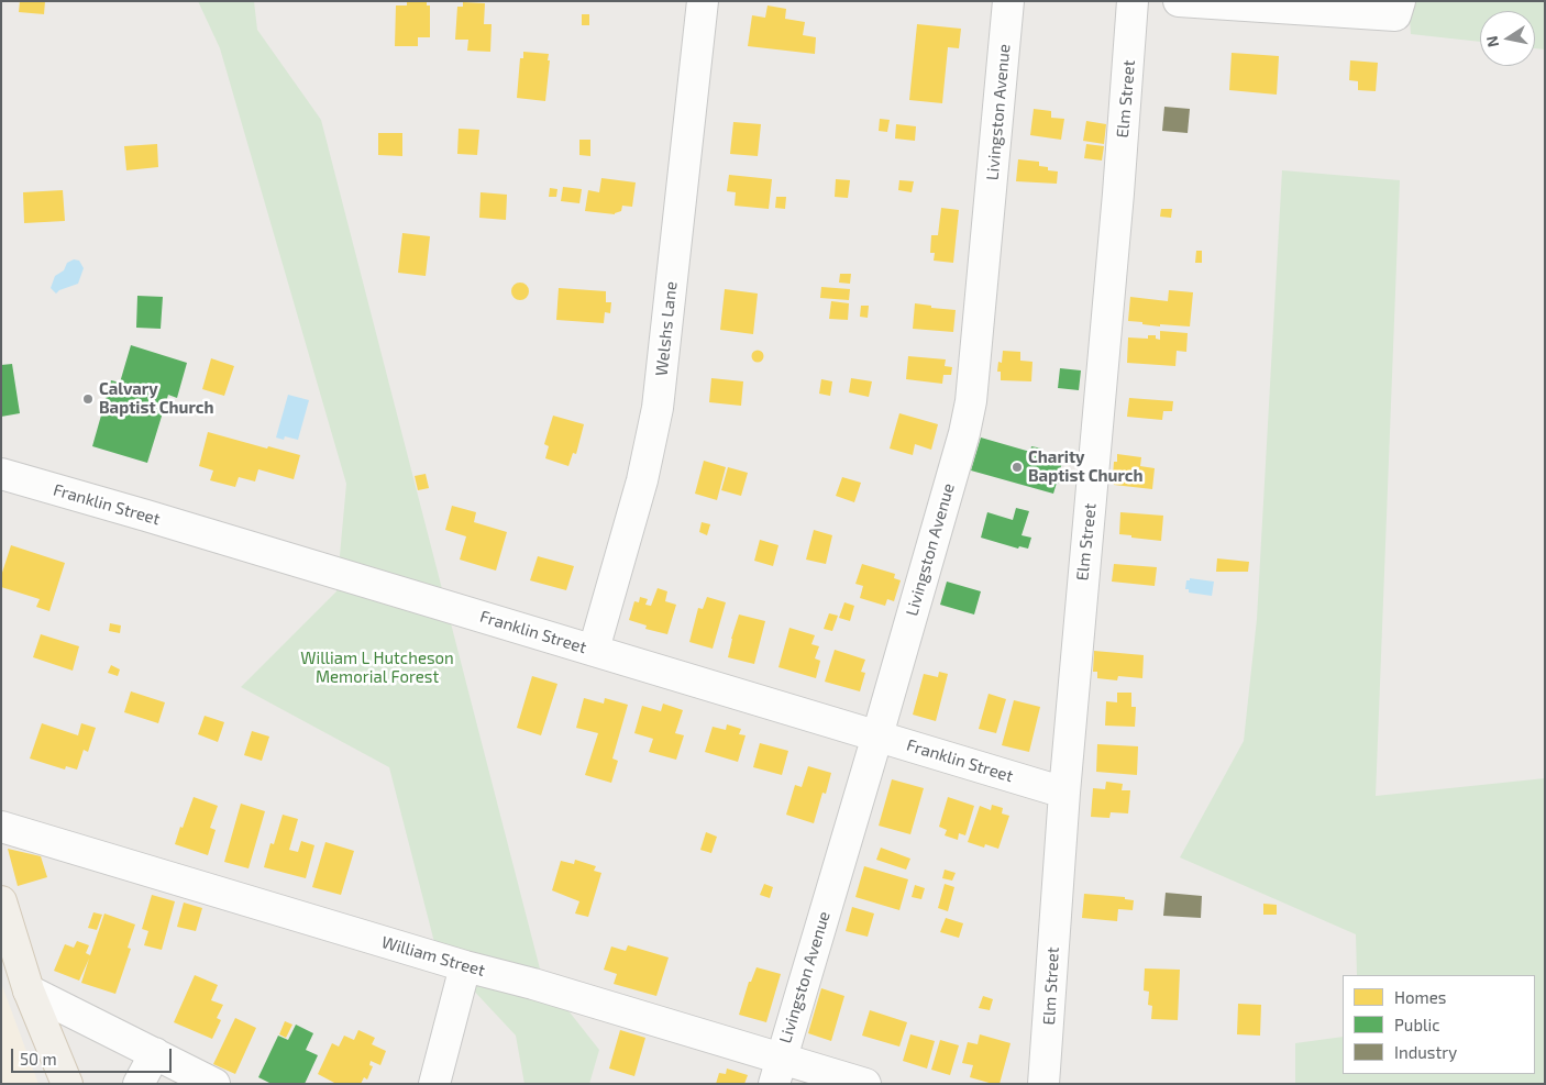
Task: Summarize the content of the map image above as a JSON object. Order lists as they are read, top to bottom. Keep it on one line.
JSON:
{"streets":{"street":["Elm Street","Livingston Avenue","Welshs Lane","Franklin Street","William Street"]},"crossings":[["Elm Street","Franklin Street"],["Livingston Avenue","Franklin Street"],["Livingston Avenue","William Street"],["Welshs Lane","Franklin Street"]],"parks":["William L Hutcheson Memorial Forest"],"places":["Calvary Baptist Church","Charity Baptist Church"],"legend":["Homes","Public","Industry"],"scale_bar":"50 m","north":"left"}
